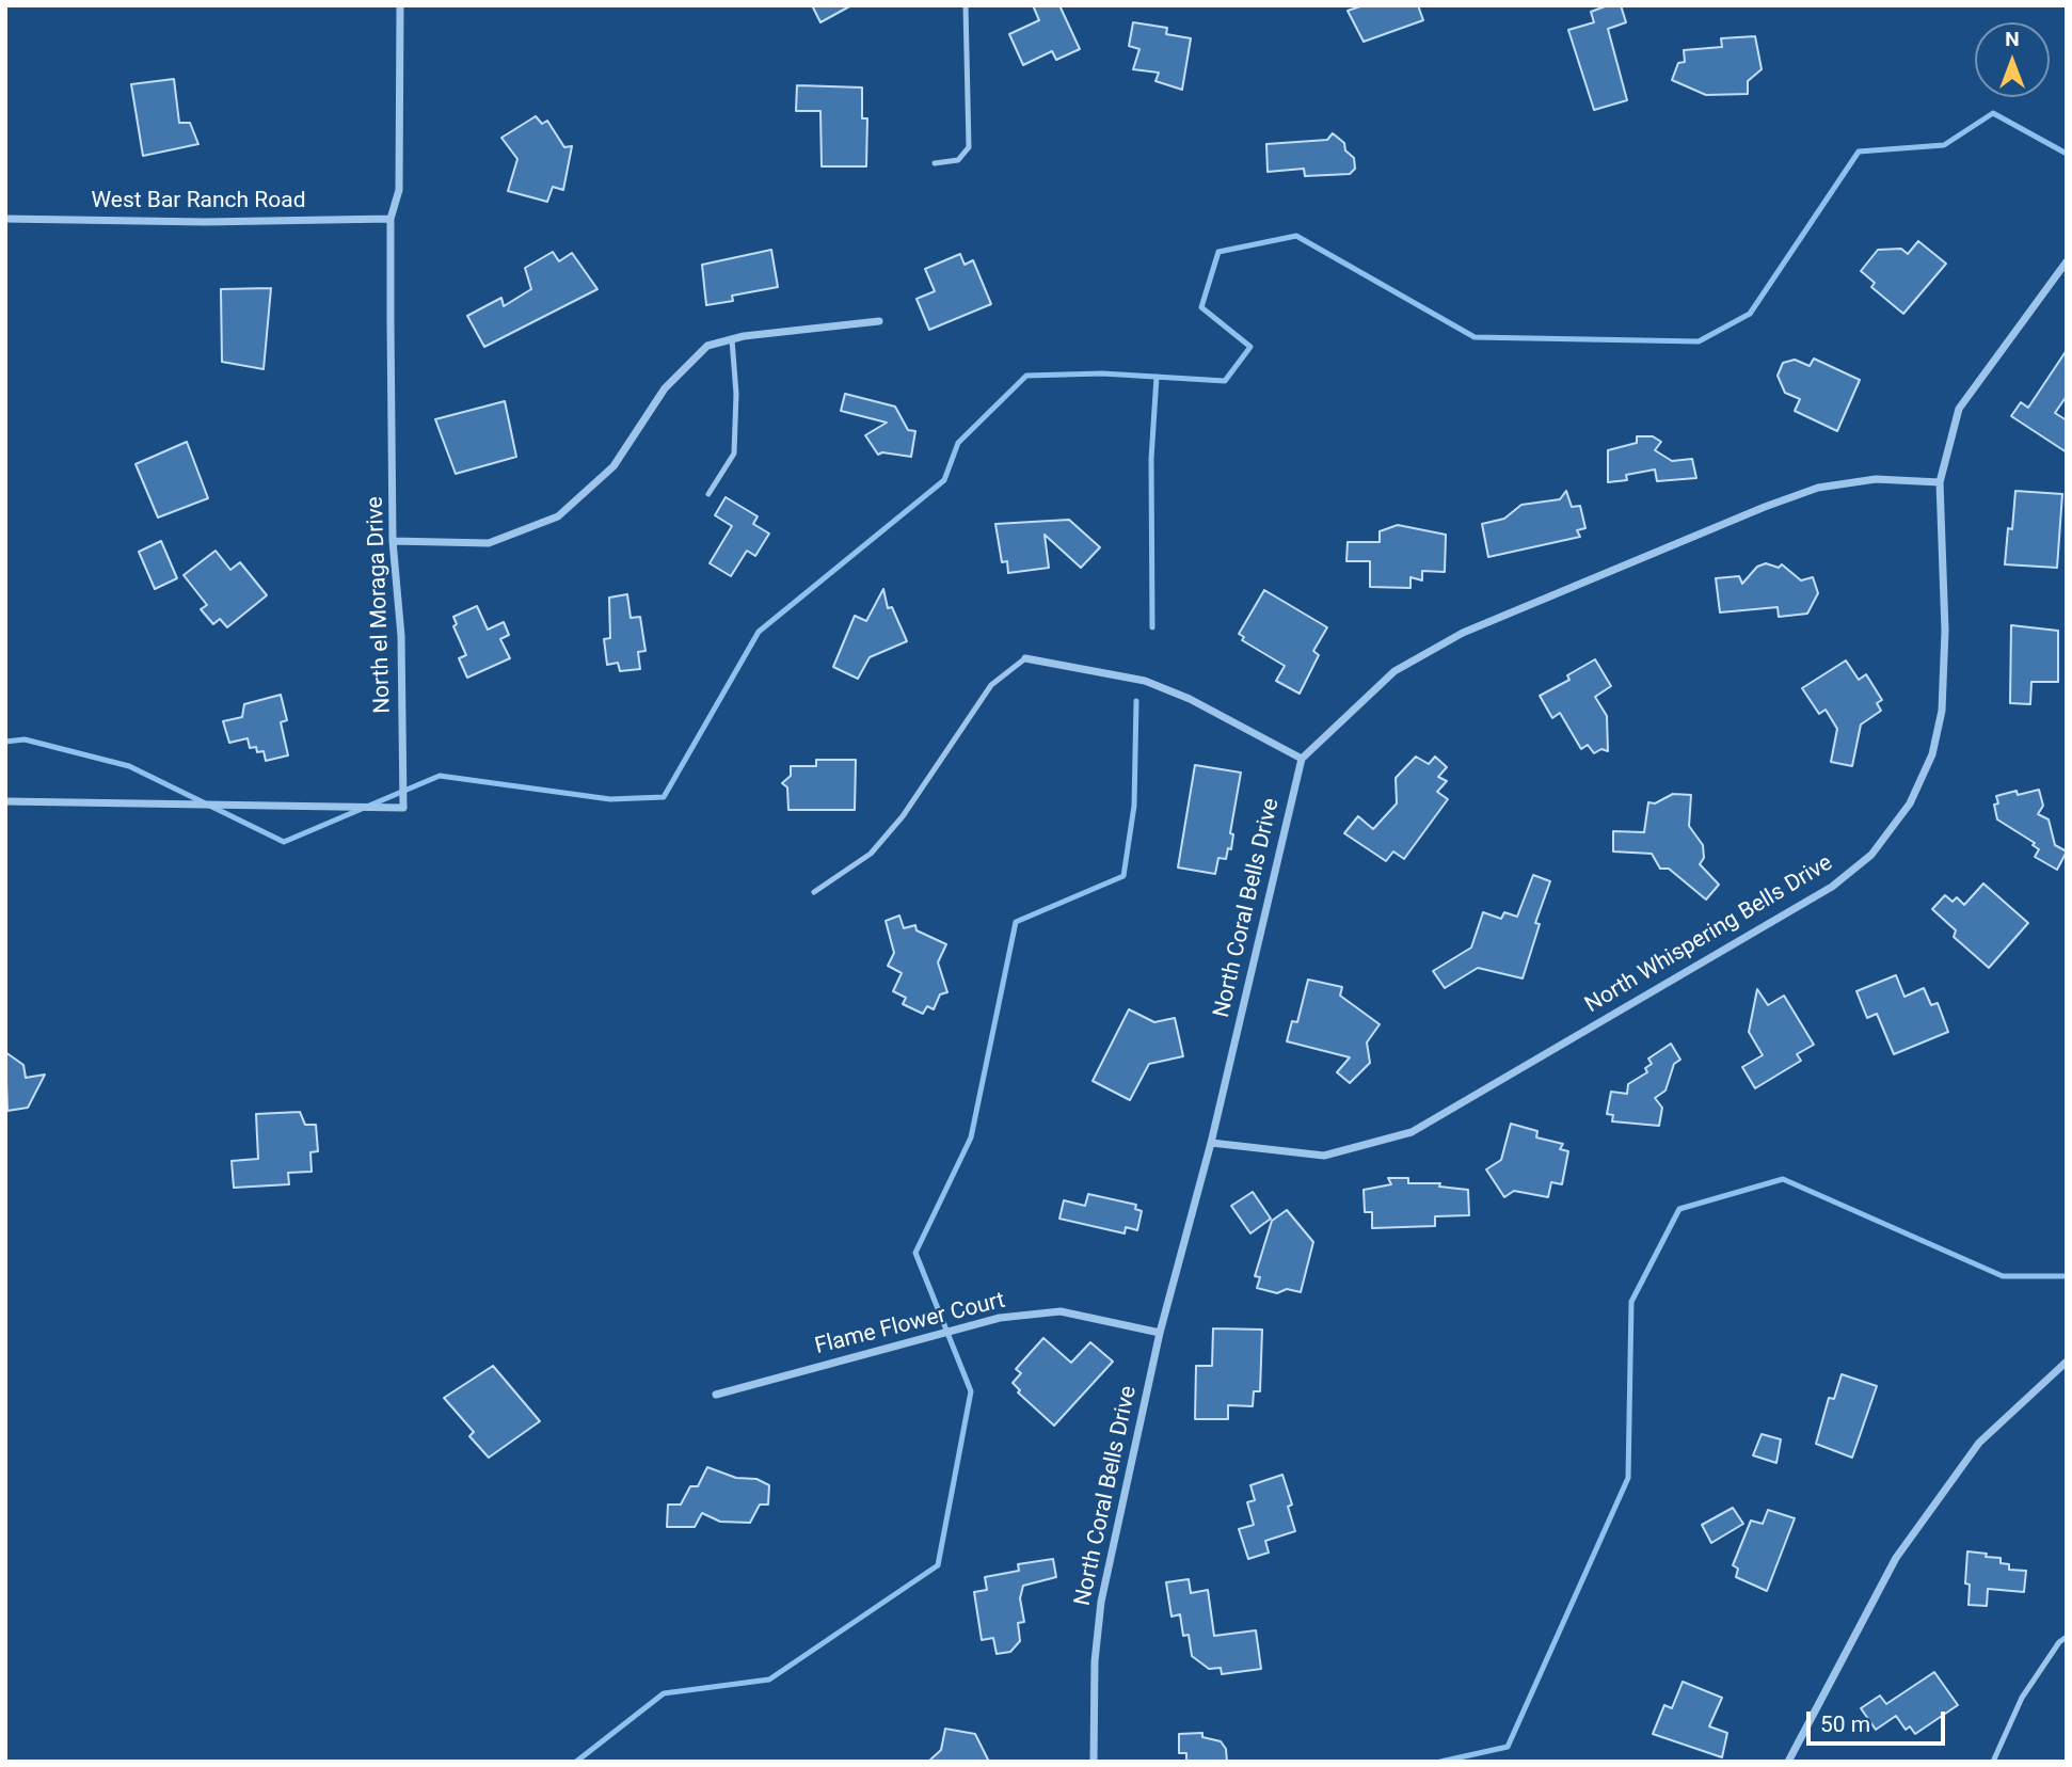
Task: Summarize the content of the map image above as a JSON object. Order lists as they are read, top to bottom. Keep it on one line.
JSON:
{"streets":{"street":["West Bar Ranch Road","North el Moraga Drive","North Coral Bells Drive","North Whispering Bells Drive","Flame Flower Court"]},"crossings":[["West Bar Ranch Road","North el Moraga Drive"],["North Coral Bells Drive","North Whispering Bells Drive"],["North Coral Bells Drive","Flame Flower Court"]],"scale_bar":"50 m","north":"top"}
